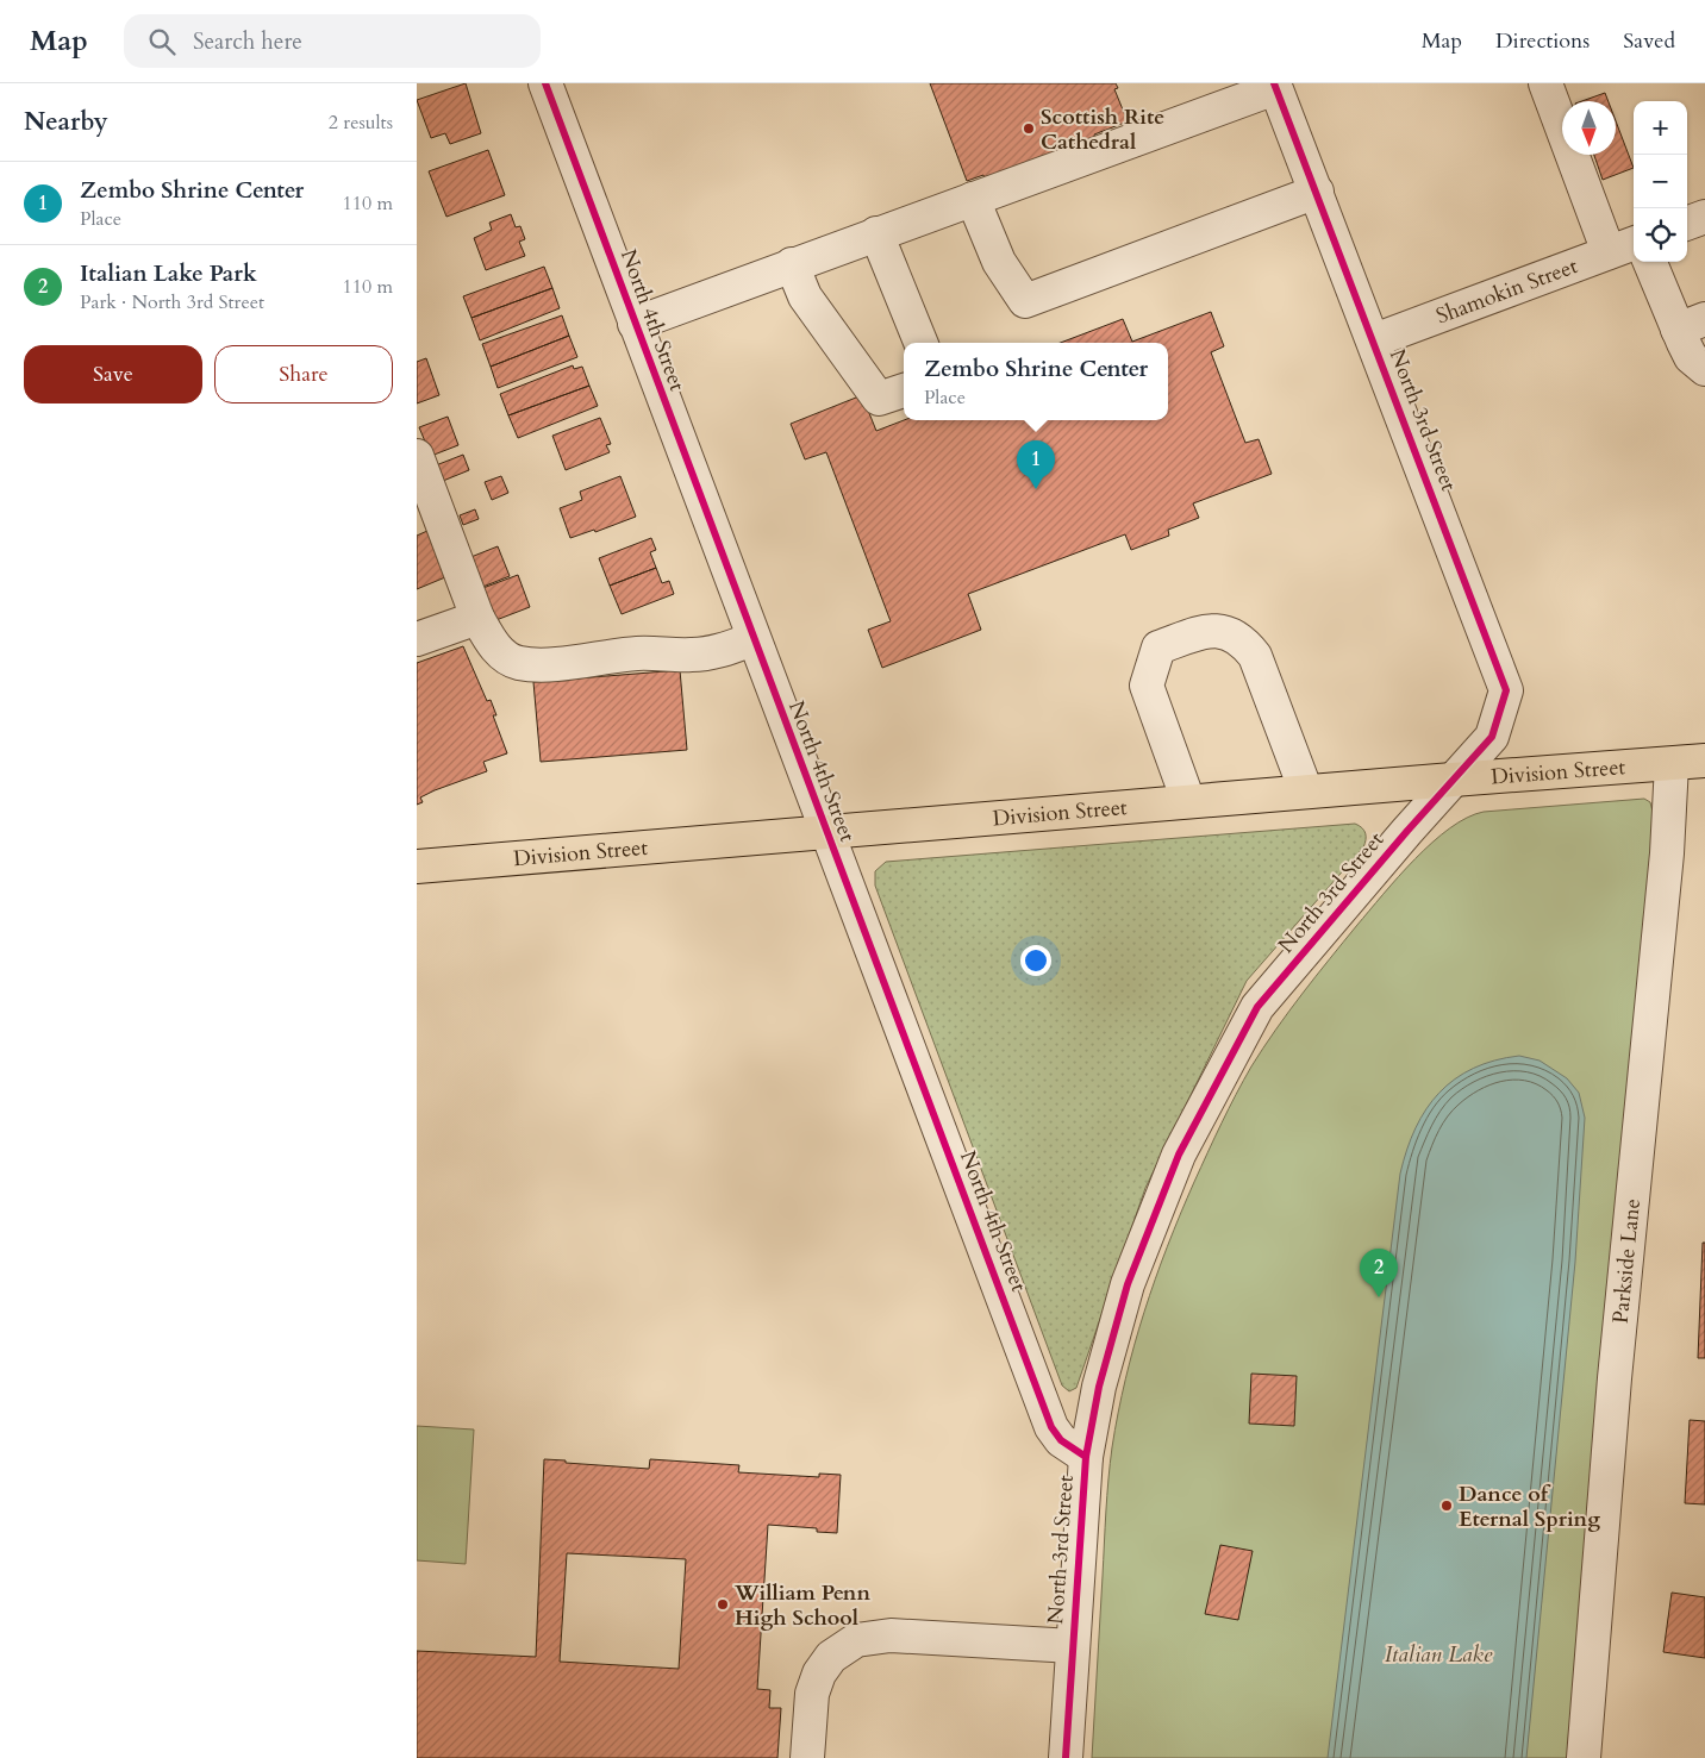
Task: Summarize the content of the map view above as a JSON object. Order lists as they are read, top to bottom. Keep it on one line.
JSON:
{"streets":{"main road":["Division Street"],"street":["Shamokin Street","North 4th Street","North 3rd Street","Parkside Lane"]},"crossings":[["Shamokin Street","North 3rd Street"],["North 4th Street","North 3rd Street"],["North 4th Street","Division Street"],["North 3rd Street","Division Street"],["Division Street","Parkside Lane"]],"water":["Italian Lake"],"places":["Scottish Rite Cathedral","Dance of Eternal Spring","William Penn High School"],"north":"bottom","page":{"header":"Map","search":"Search here","nav":["Map","Directions","Saved"],"heading":["Nearby","2 results"],"map_buttons":["+","−"],"list":[{"mark":"1","name":"Zembo Shrine Center","note":"Place","value":"110 m"},{"mark":"2","name":"Italian Lake Park","note":"Park · North 3rd Street","value":"110 m"}],"buttons":["Save","Share"],"popup":["Zembo Shrine Center","Place"],"pins":["1","2"]}}
